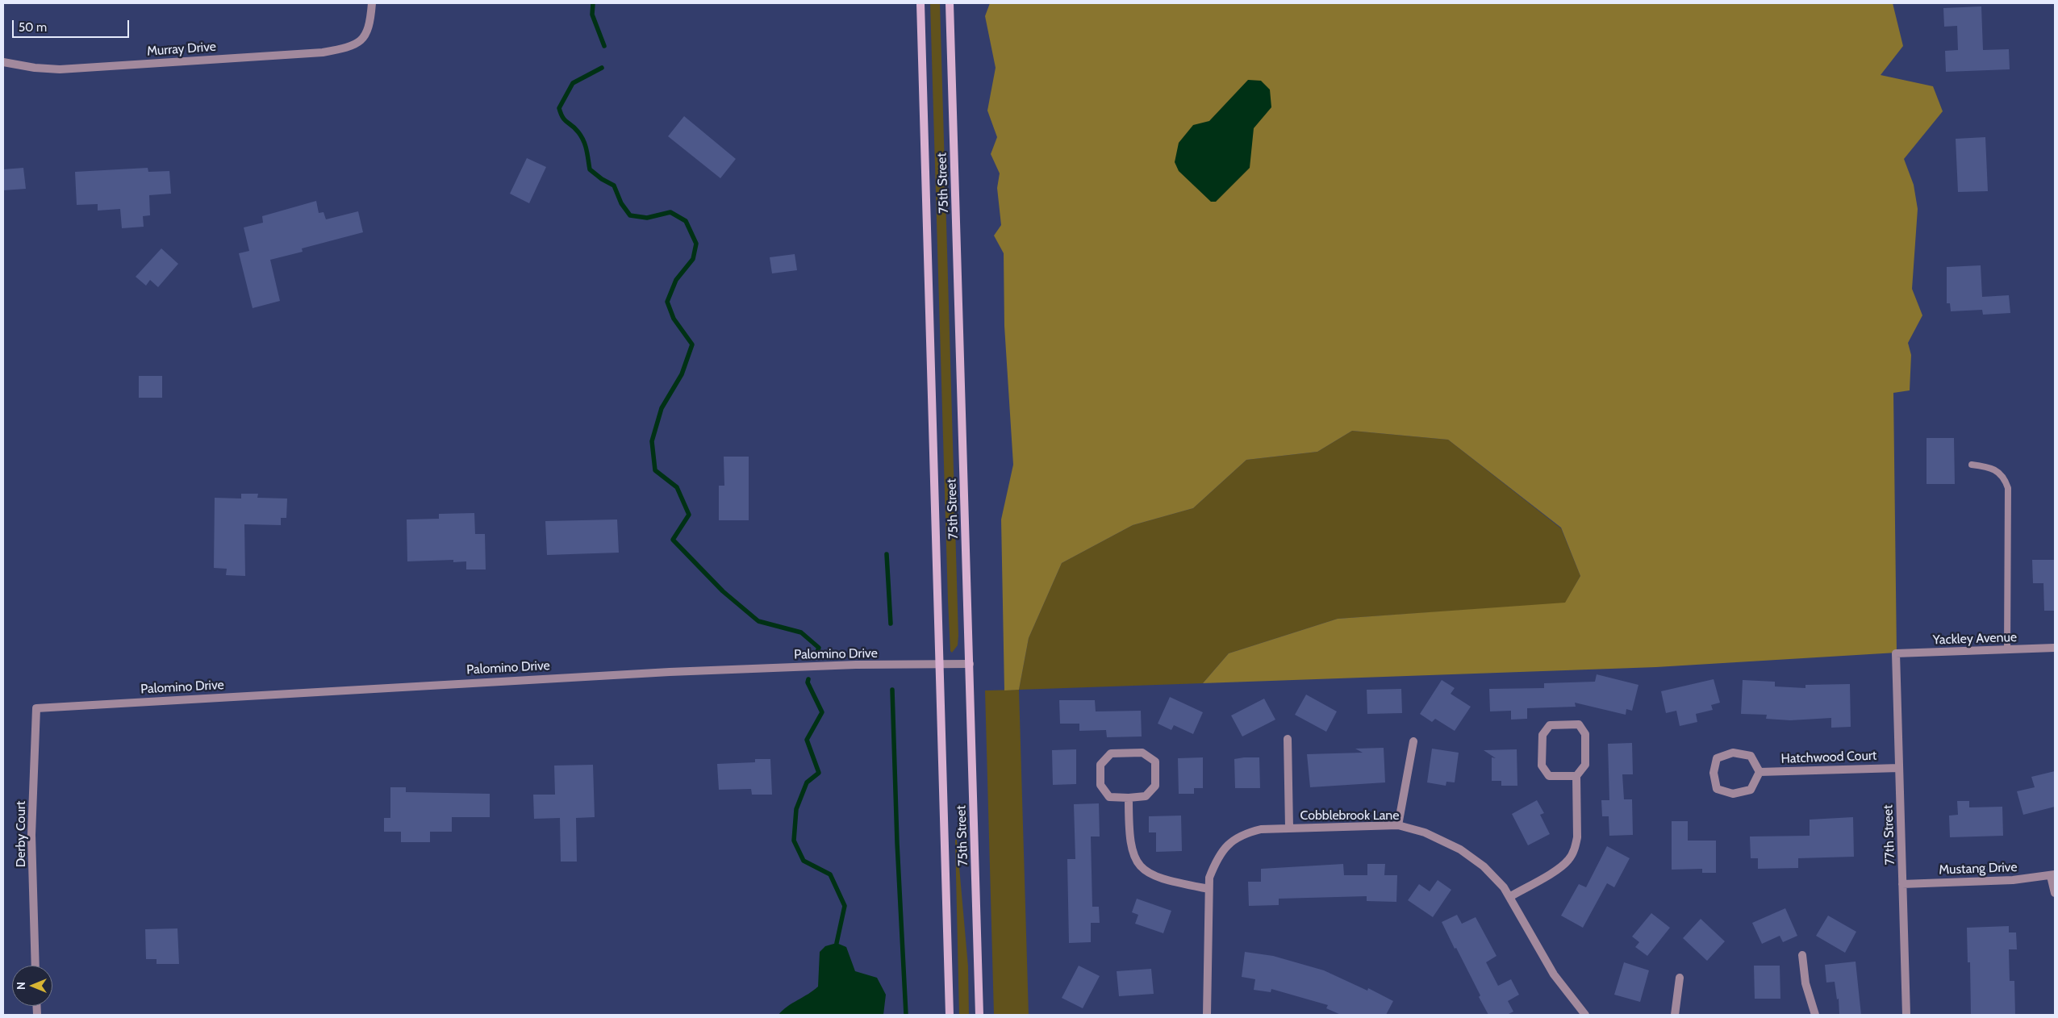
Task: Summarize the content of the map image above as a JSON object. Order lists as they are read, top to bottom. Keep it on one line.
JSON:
{"streets":{"main road":["75th Street"],"street":["Murray Drive","Yackley Avenue","Palomino Drive","Hatchwood Court","Cobblebrook Lane","Derby Court","77th Street","Mustang Drive"]},"crossings":[["75th Street","Palomino Drive"],["Yackley Avenue","77th Street"],["Palomino Drive","Derby Court"],["Hatchwood Court","77th Street"],["77th Street","Mustang Drive"]],"scale_bar":"50 m","north":"left"}
